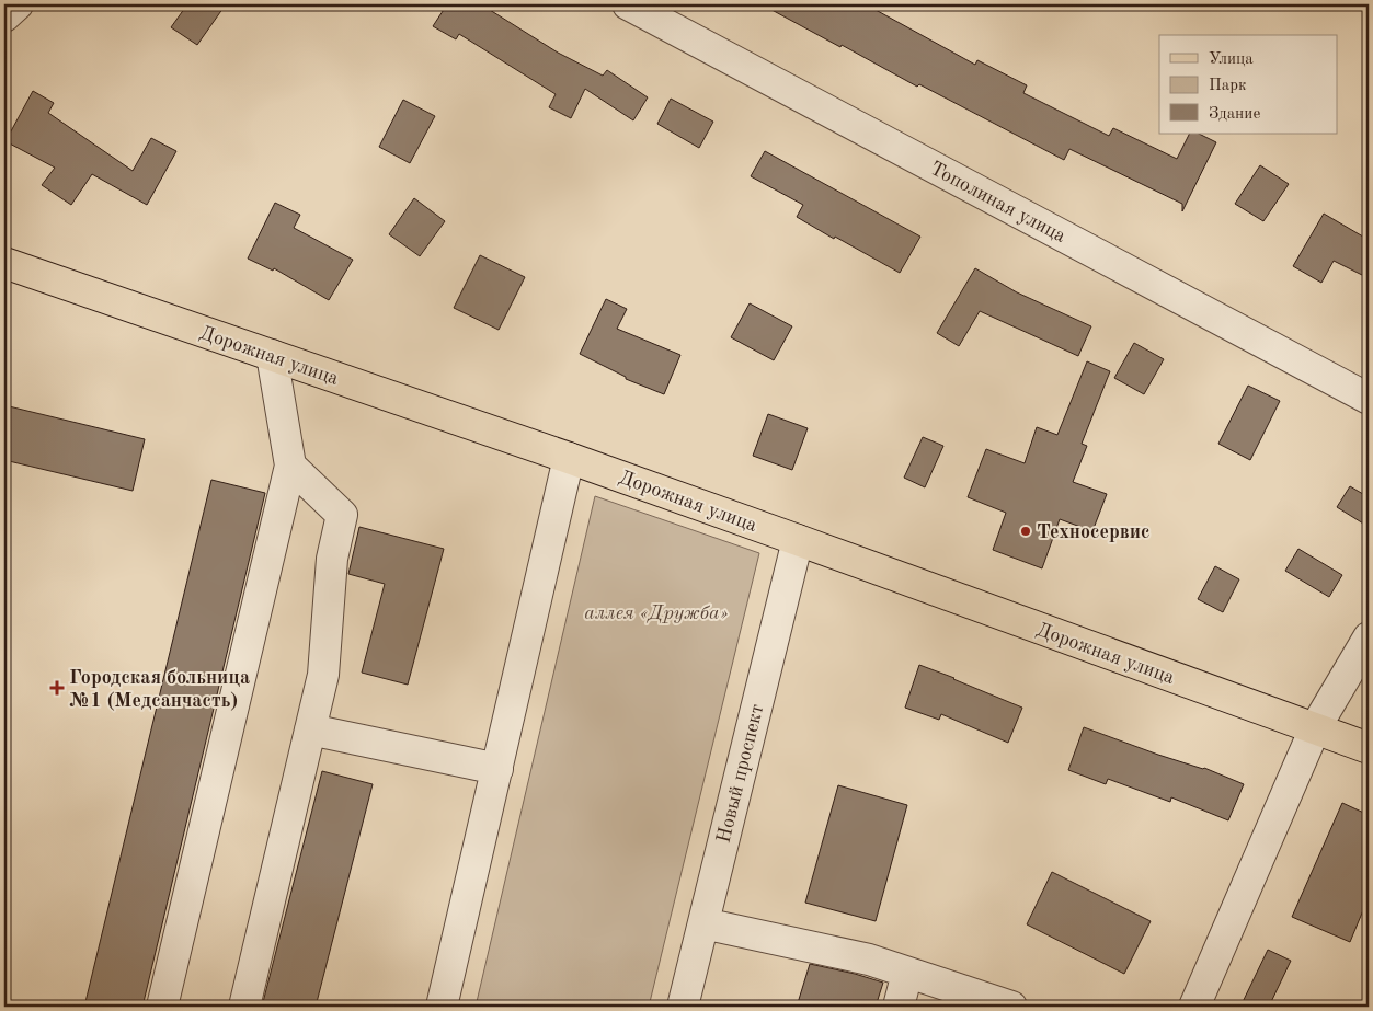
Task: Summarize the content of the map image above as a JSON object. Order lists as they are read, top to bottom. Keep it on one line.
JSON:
{"streets":{"main road":["Дорожная улица"],"street":["Тополиная улица","Новый проспект"]},"crossings":[["Дорожная улица","Новый проспект"]],"parks":["аллея «Дружба»"],"places":{"other":["Техносервис"],"health":["Городская больница №1 (Медсанчасть)"]},"legend":["Улица","Парк","Здание"]}
